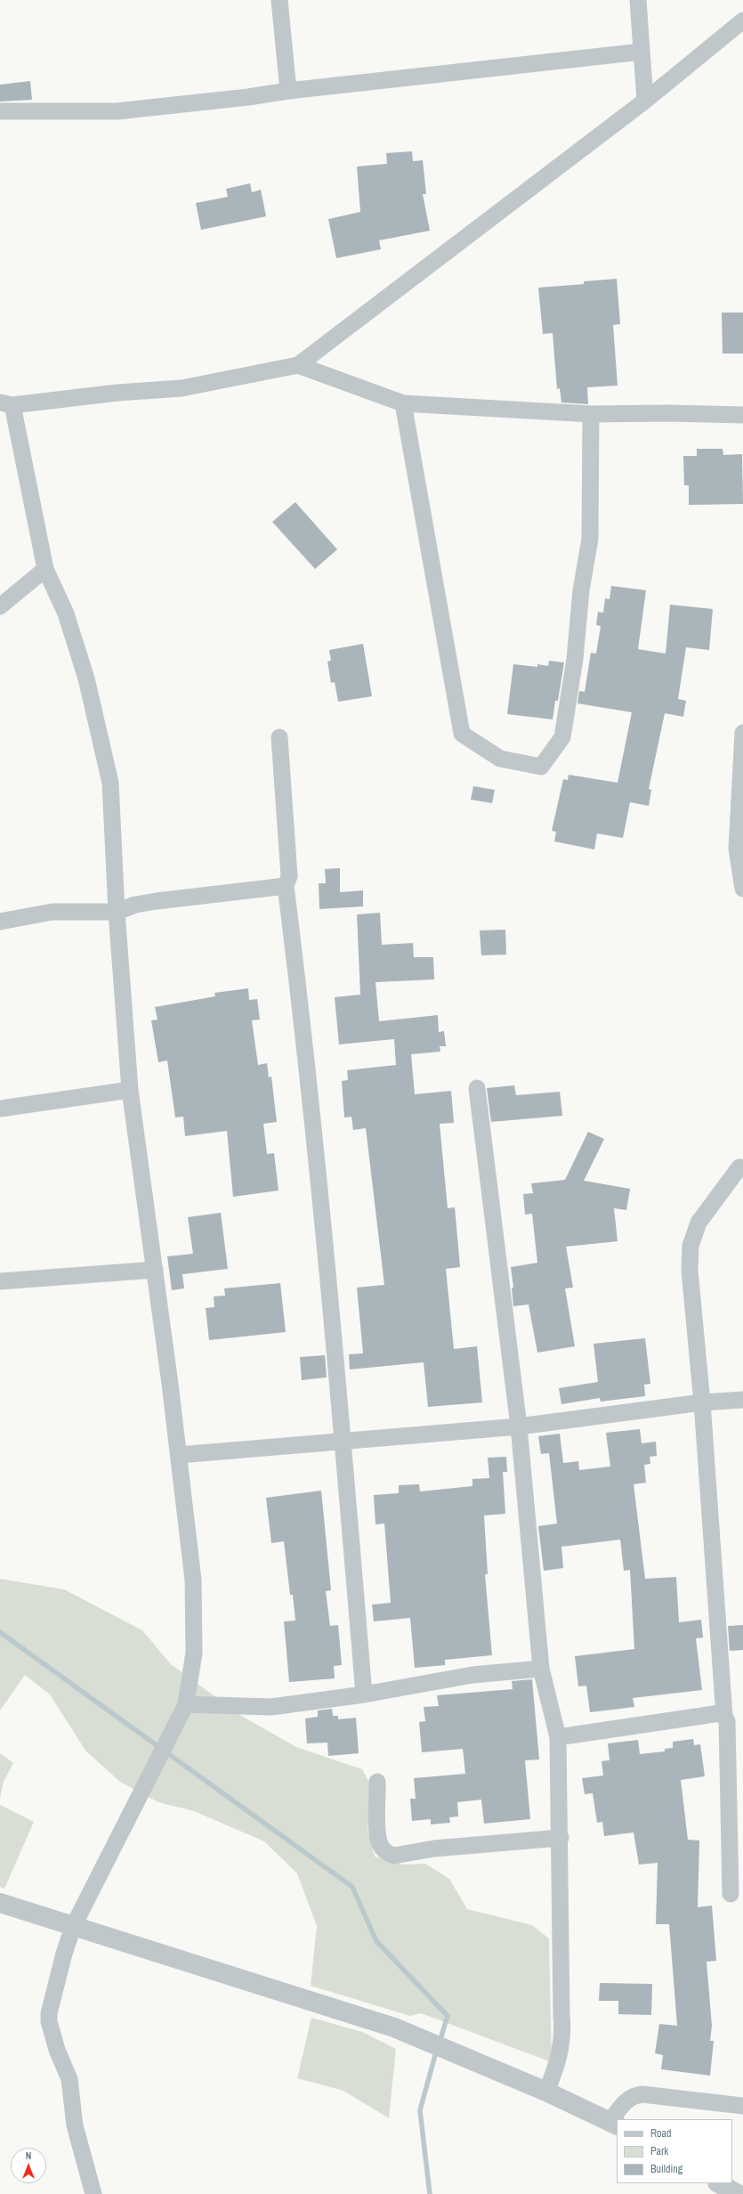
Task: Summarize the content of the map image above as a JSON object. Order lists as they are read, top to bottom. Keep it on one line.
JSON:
{"legend":["Road","Park","Building"],"north":"top"}
